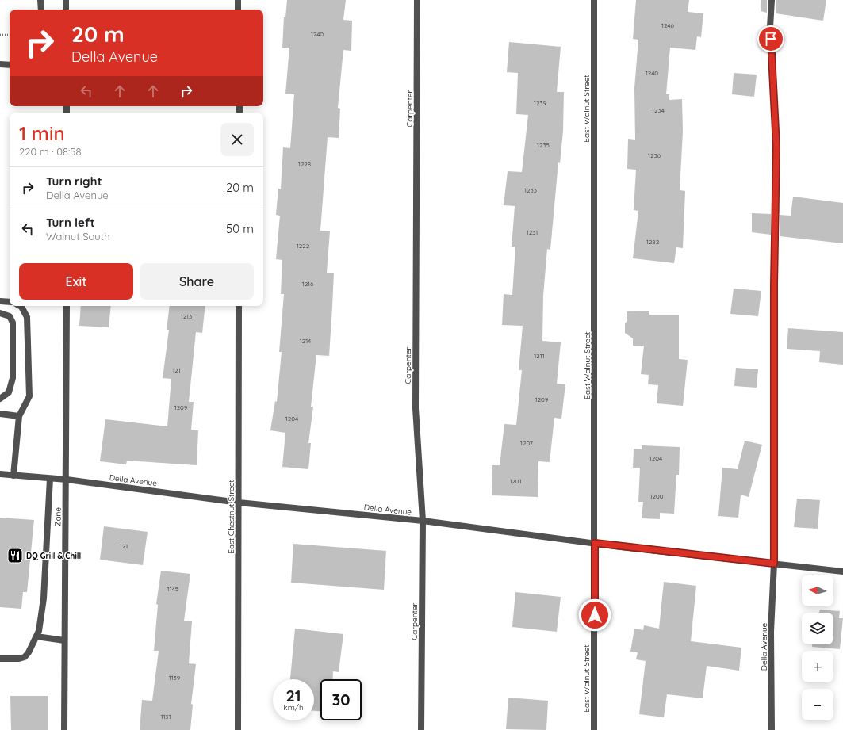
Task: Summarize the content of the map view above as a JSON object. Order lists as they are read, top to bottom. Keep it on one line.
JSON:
{"streets":{"street":["Carpenter","East Walnut Street","Della Avenue","Zane","East Chestnut Street"]},"crossings":[["Carpenter","Della Avenue"],["East Walnut Street","Della Avenue"],["Della Avenue","Zane"],["Della Avenue","East Chestnut Street"]],"places":{"restaurant":["DQ Grill & Chill"]},"house_numbers":["1246","1240","1240","1239","1234","1235","1236","1228","1233","1231","1282","1222","1216","1213","1214","1211","1211","1209","1209","1204","1207","1204","1201","1200","121","1145","1139","1131"],"north":"left","page":{"turn":["20 m","Della Avenue"],"heading":["1 min","220 m · 08:58"],"list":[{"name":"Turn right","note":"Della Avenue","value":"20 m"},{"name":"Turn left","note":"Walnut South","value":"50 m"}],"buttons":["Exit","Share"],"map_buttons":["+","−"],"speed":"21 km/h","limit":"30"}}
